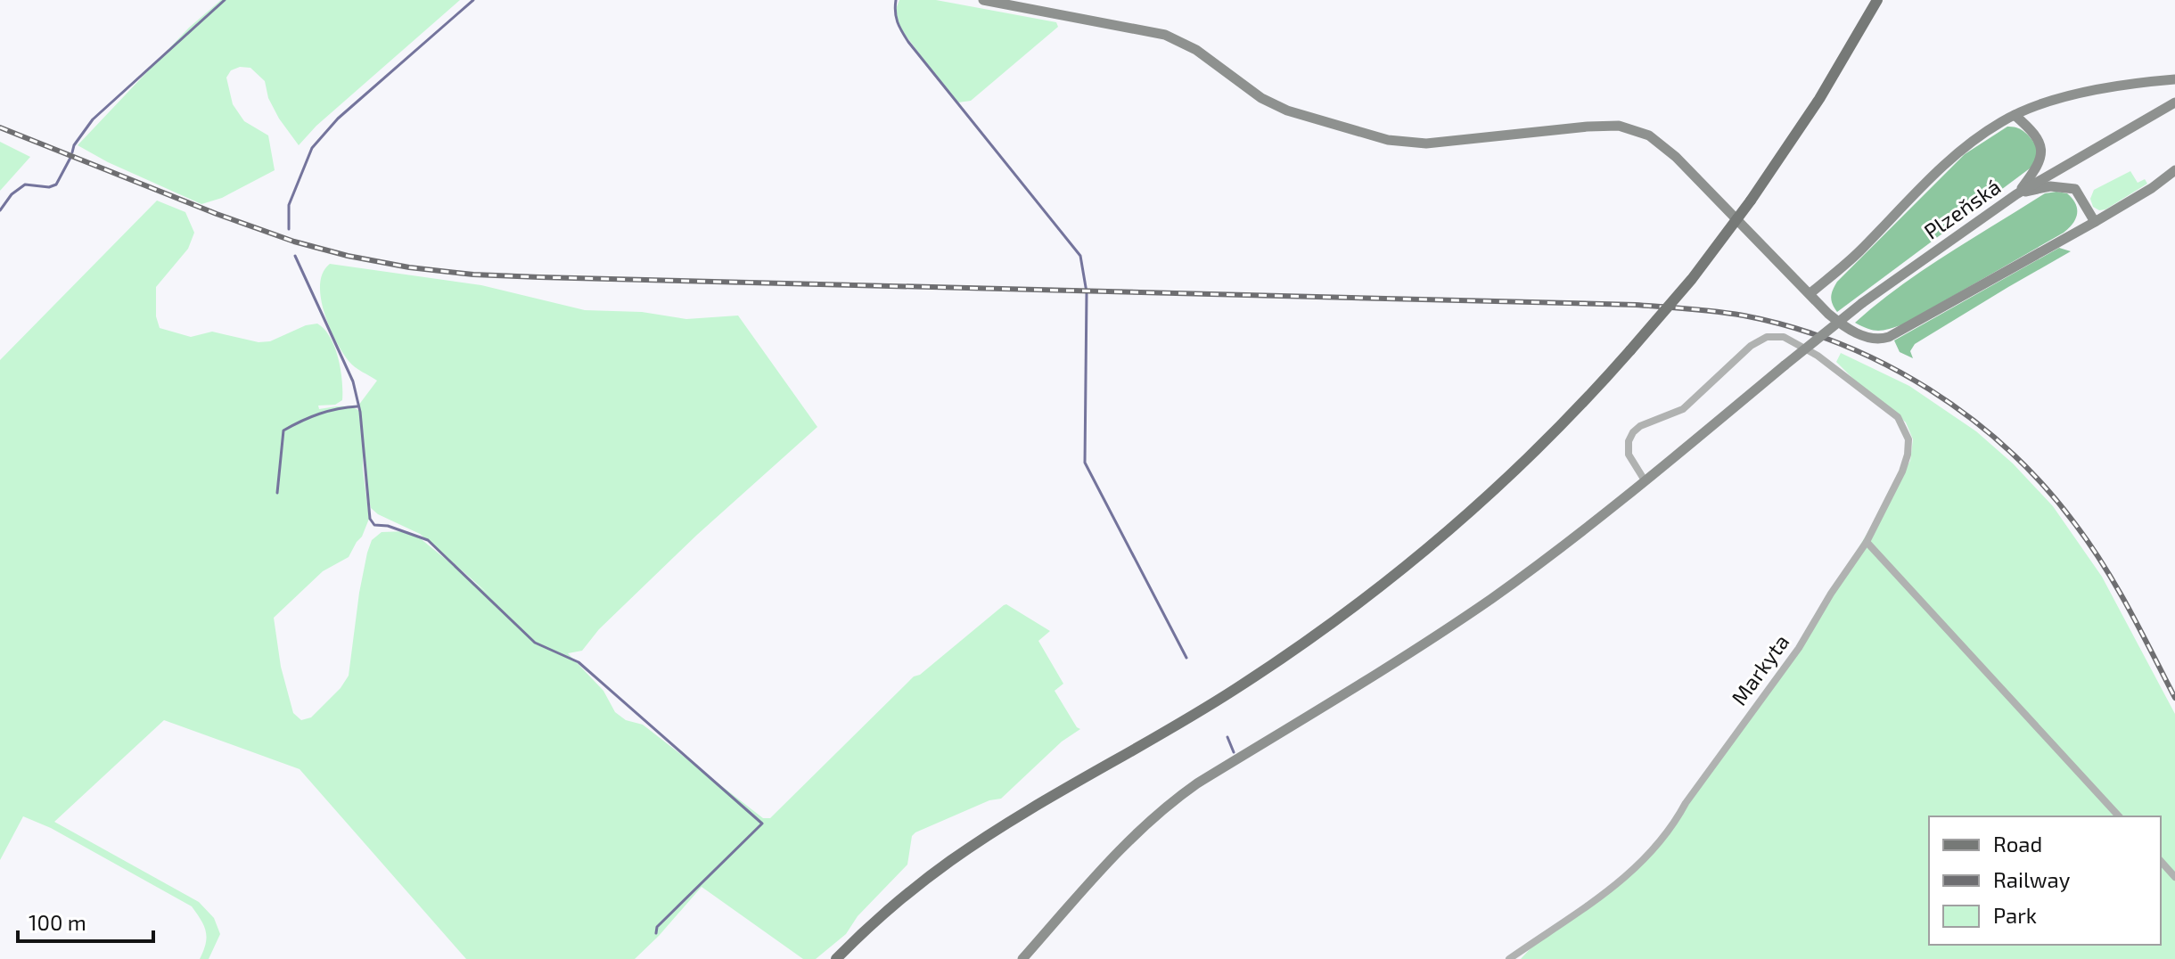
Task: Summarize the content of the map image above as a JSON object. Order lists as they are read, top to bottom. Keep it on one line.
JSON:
{"streets":{"main road":["Plzeňská"],"street":["Markyta"]},"crossings":[["Plzeňská","Markyta"]],"legend":["Road","Railway","Park"],"scale_bar":"100 m"}
